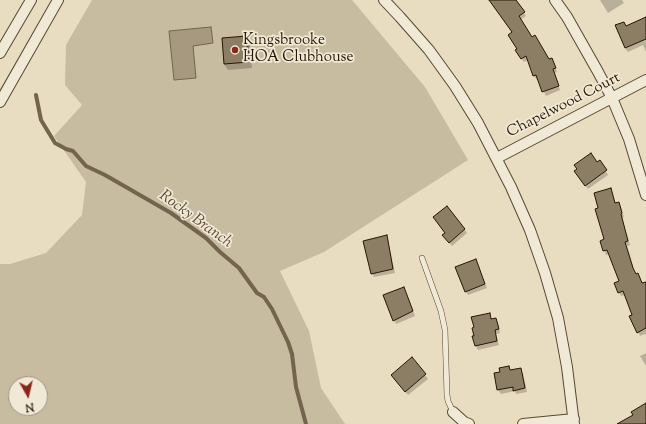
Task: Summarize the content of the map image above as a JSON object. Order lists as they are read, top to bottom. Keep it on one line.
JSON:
{"streets":{"street":["Chapelwood Court"]},"water":["Rocky Branch"],"places":["Kingsbrooke HOA Clubhouse"],"north":"bottom"}
